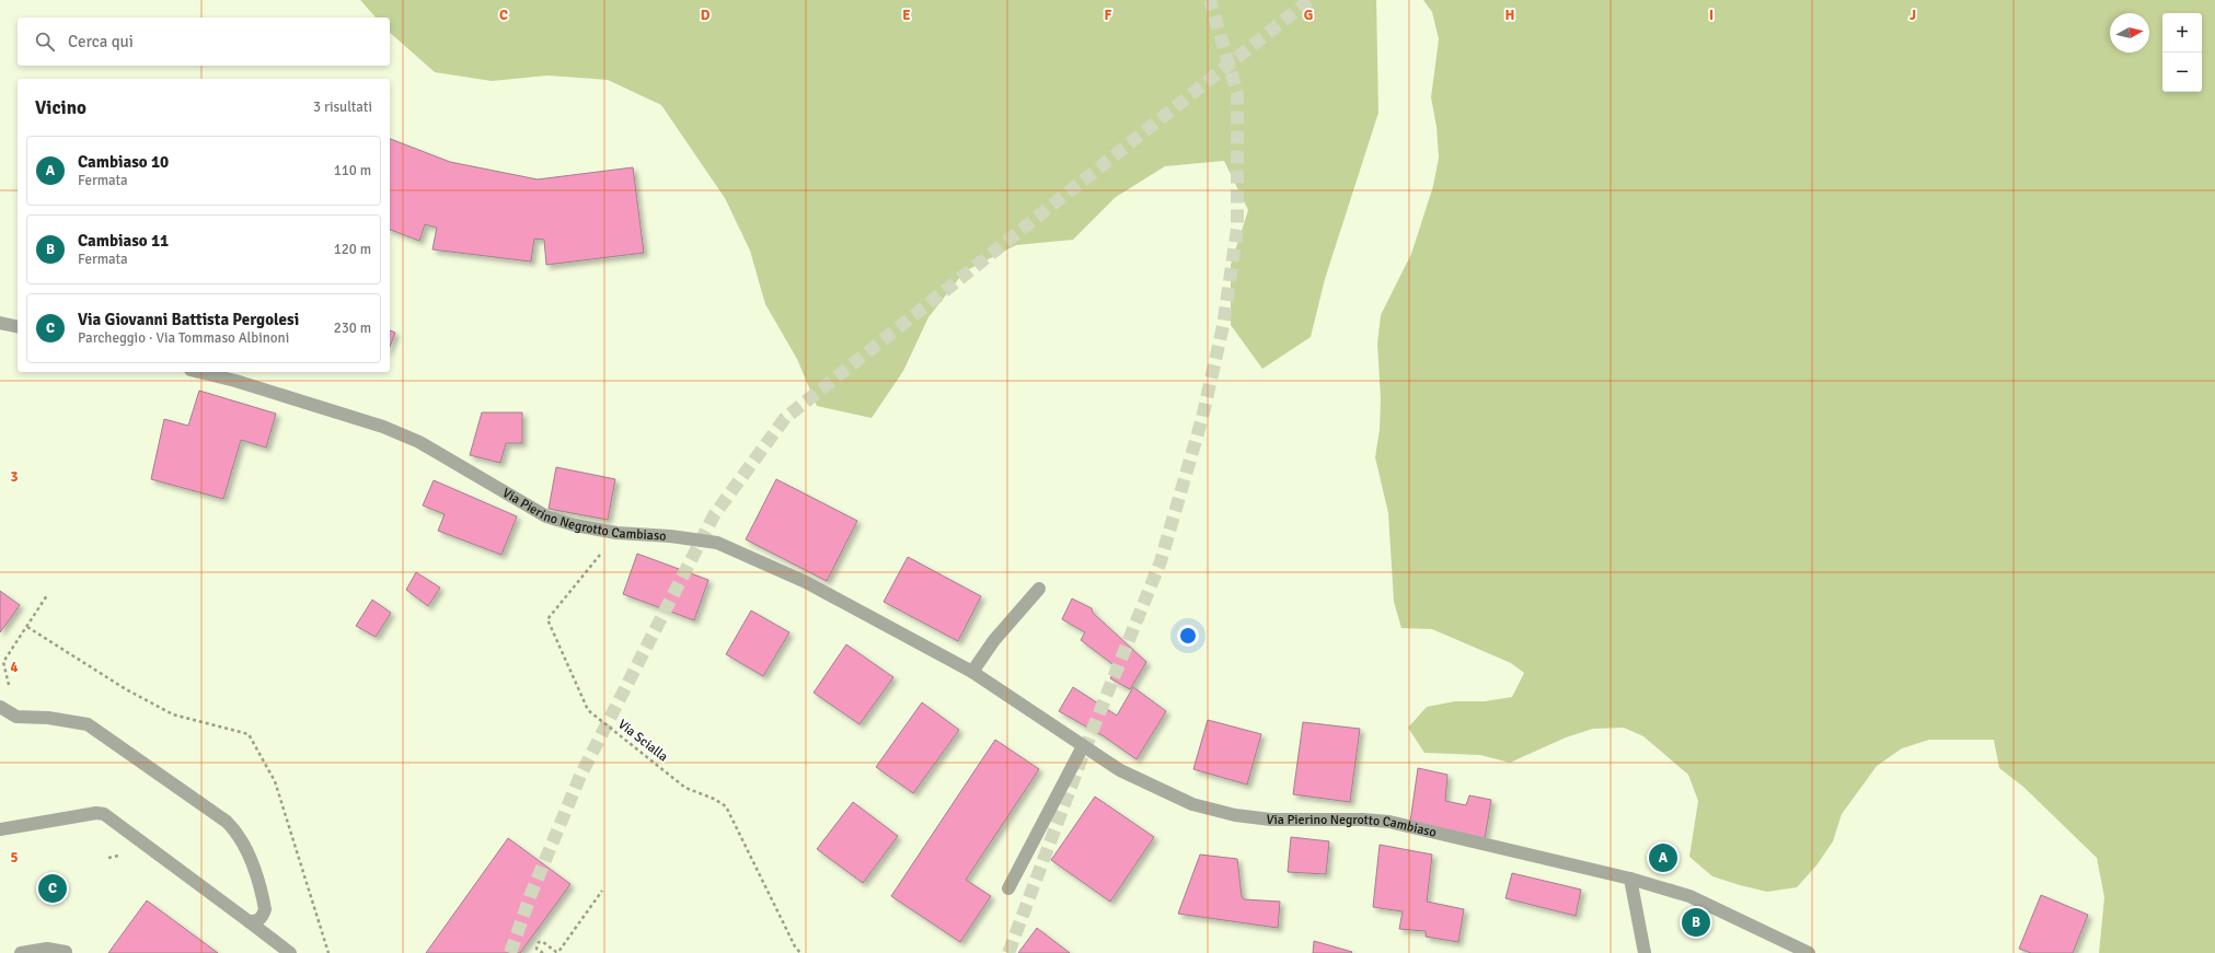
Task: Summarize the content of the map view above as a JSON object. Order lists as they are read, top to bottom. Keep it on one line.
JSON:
{"streets":{"street":["Via Pierino Negrotto Cambiaso"],"path":["Via Scialla"]},"crossings":[["Via Pierino Negrotto Cambiaso","Via Scialla"]],"north":"right","page":{"map_buttons":["+","−"],"search":"Cerca qui","heading":["Vicino","3 risultati"],"list":[{"mark":"A","name":"Cambiaso 10","note":"Fermata","value":"110 m"},{"mark":"B","name":"Cambiaso 11","note":"Fermata","value":"120 m"},{"mark":"C","name":"Via Giovanni Battista Pergolesi","note":"Parcheggio · Via Tommaso Albinoni","value":"230 m"}],"pins":["A","C","B"]},"grid":{"columns":["C","D","E","F","G","H","I","J"],"rows":["3","4","5"]}}
